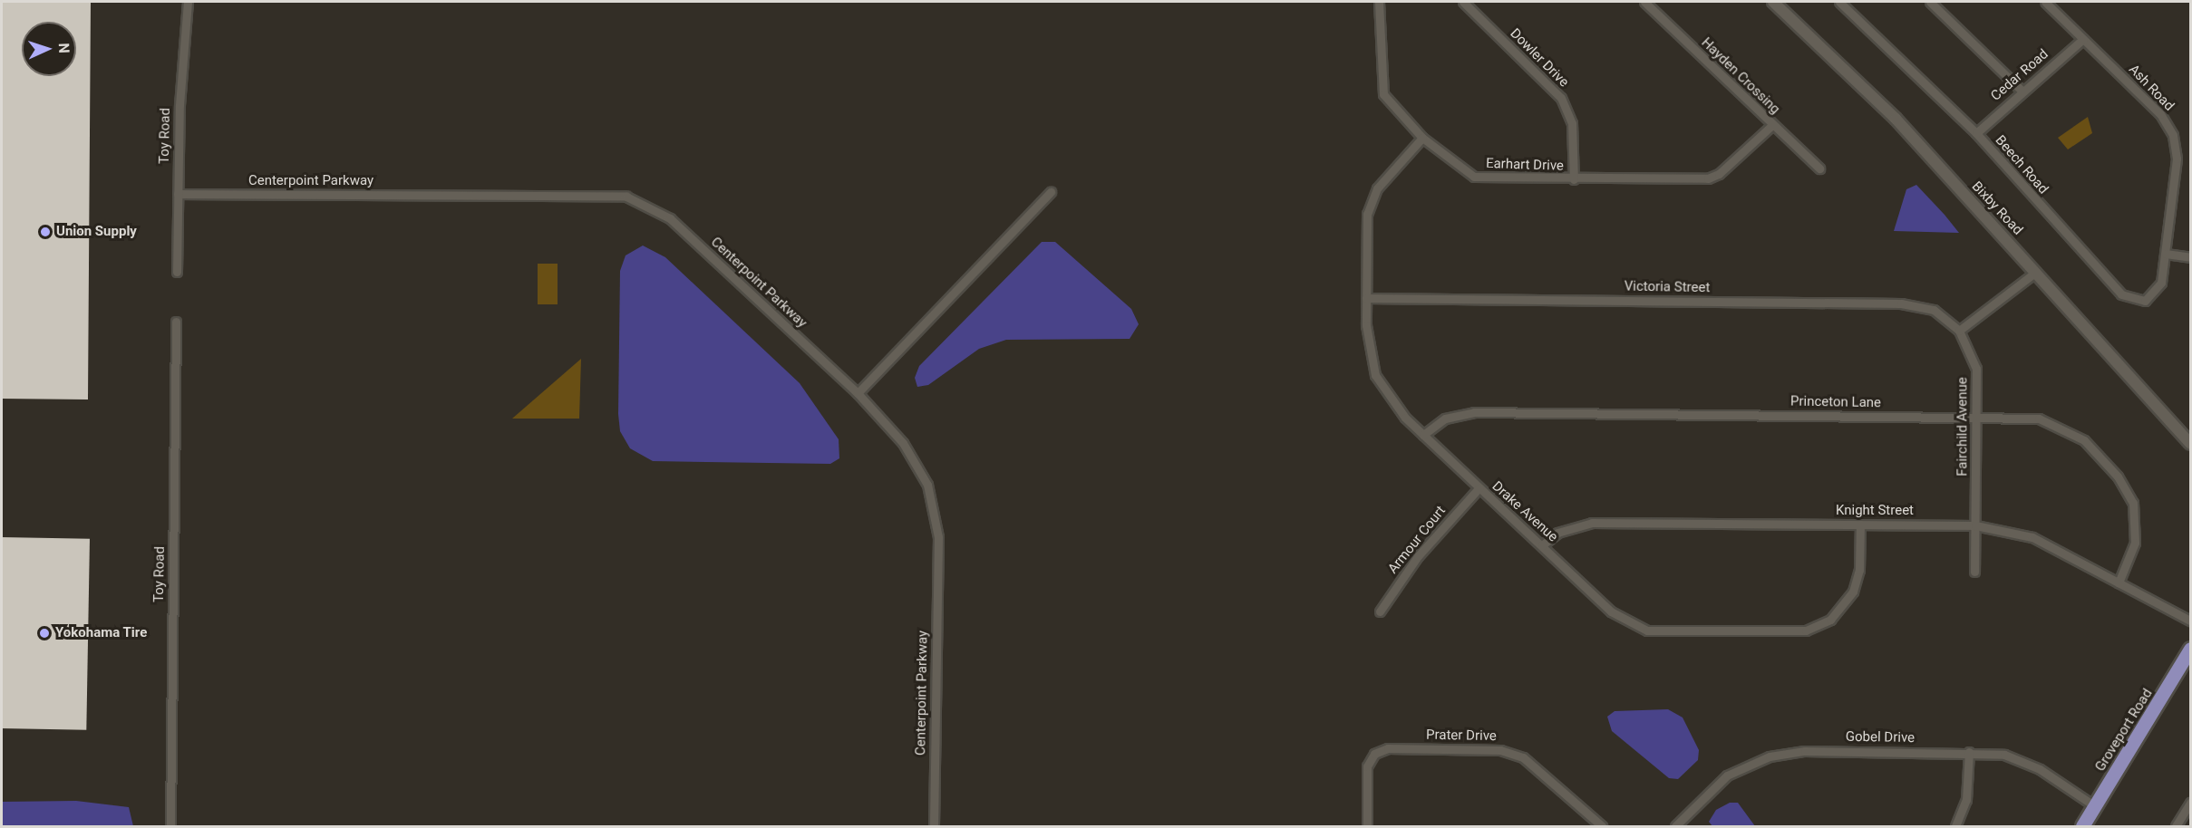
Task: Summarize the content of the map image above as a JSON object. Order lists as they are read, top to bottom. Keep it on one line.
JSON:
{"streets":{"main road":["Groveport Road"],"street":["Dowler Drive","Cedar Road","Hayden Crossing","Ash Road","Toy Road","Earhart Drive","Beech Road","Centerpoint Parkway","Bixby Road","Victoria Street","Princeton Lane","Fairchild Avenue","Knight Street","Drake Avenue","Armour Court","Prater Drive","Gobel Drive"]},"crossings":[["Dowler Drive","Earhart Drive"],["Cedar Road","Ash Road"],["Cedar Road","Beech Road"],["Hayden Crossing","Earhart Drive"],["Ash Road","Beech Road"],["Toy Road","Centerpoint Parkway"],["Earhart Drive","Drake Avenue"],["Victoria Street","Fairchild Avenue"],["Victoria Street","Drake Avenue"],["Princeton Lane","Fairchild Avenue"],["Princeton Lane","Knight Street"],["Princeton Lane","Drake Avenue"],["Fairchild Avenue","Knight Street"],["Knight Street","Drake Avenue"],["Drake Avenue","Armour Court"],["Groveport Road","Gobel Drive"]],"places":["Union Supply","Yokohama Tire"],"north":"right"}
